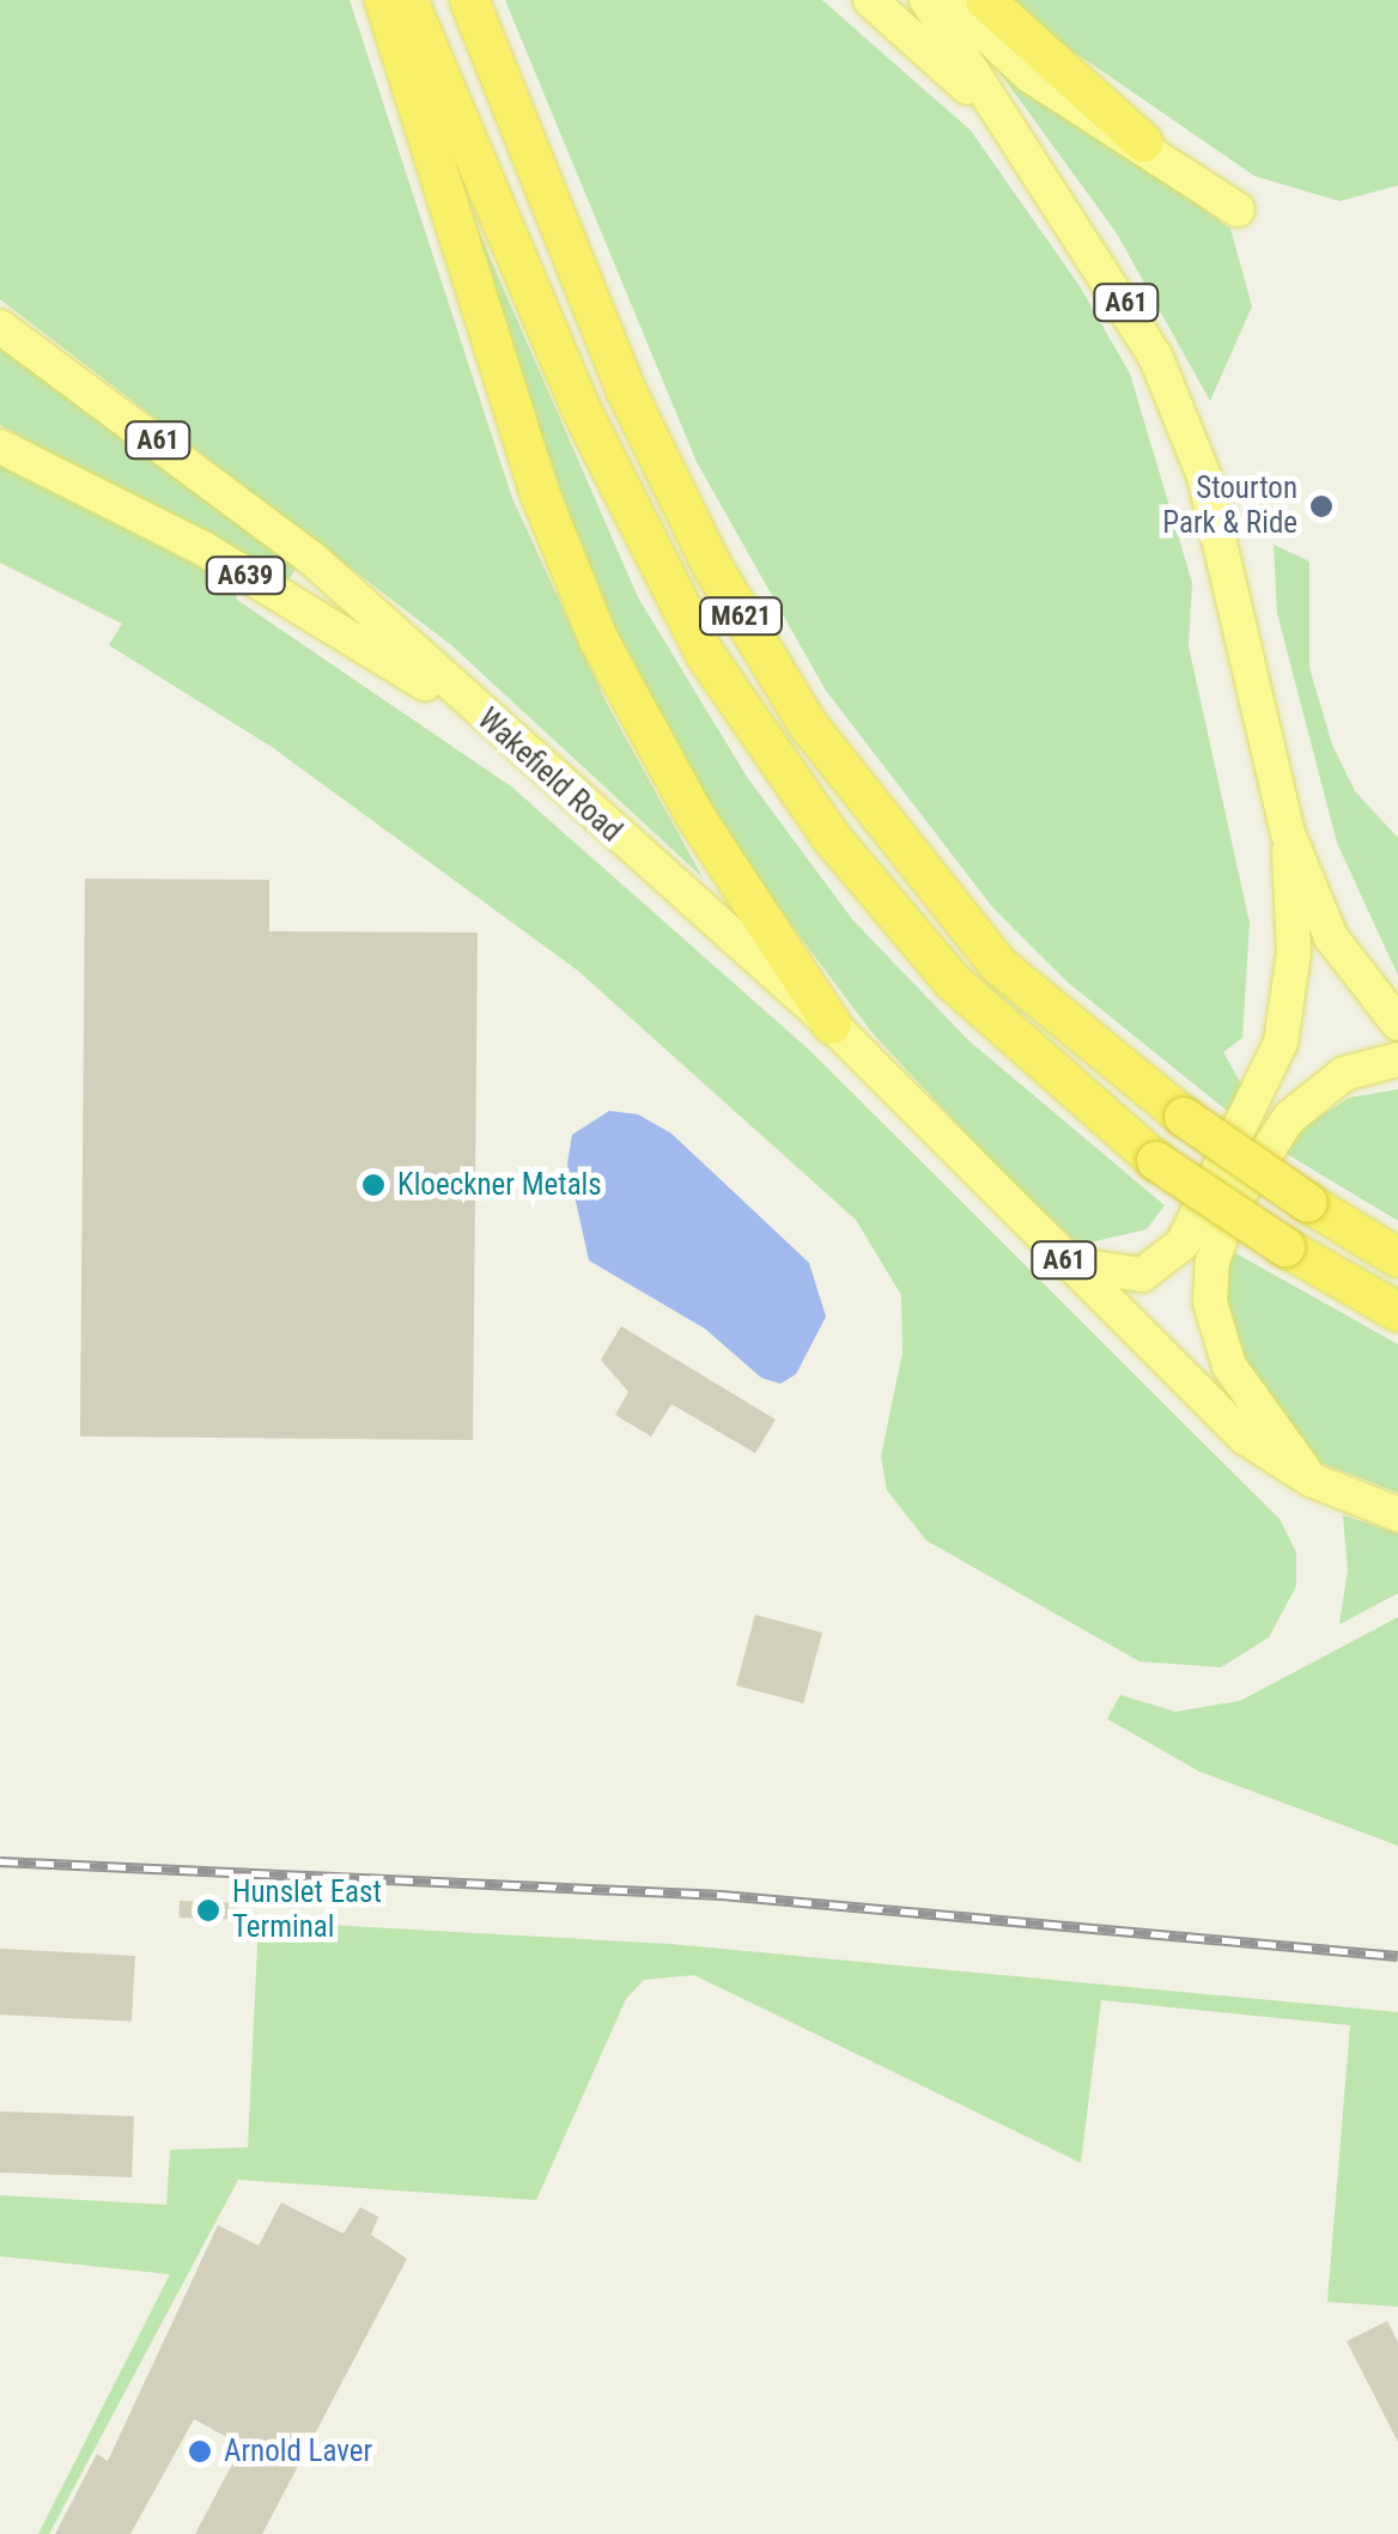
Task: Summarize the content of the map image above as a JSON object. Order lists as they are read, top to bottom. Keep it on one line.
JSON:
{"streets":{"highway":["M621"],"main road":["A61","A639","Wakefield Road"]},"crossings":[["A61","Wakefield Road"],["A639","Wakefield Road"]],"places":["Stourton Park & Ride","Kloeckner Metals","Hunslet East Terminal","Arnold Laver"]}
